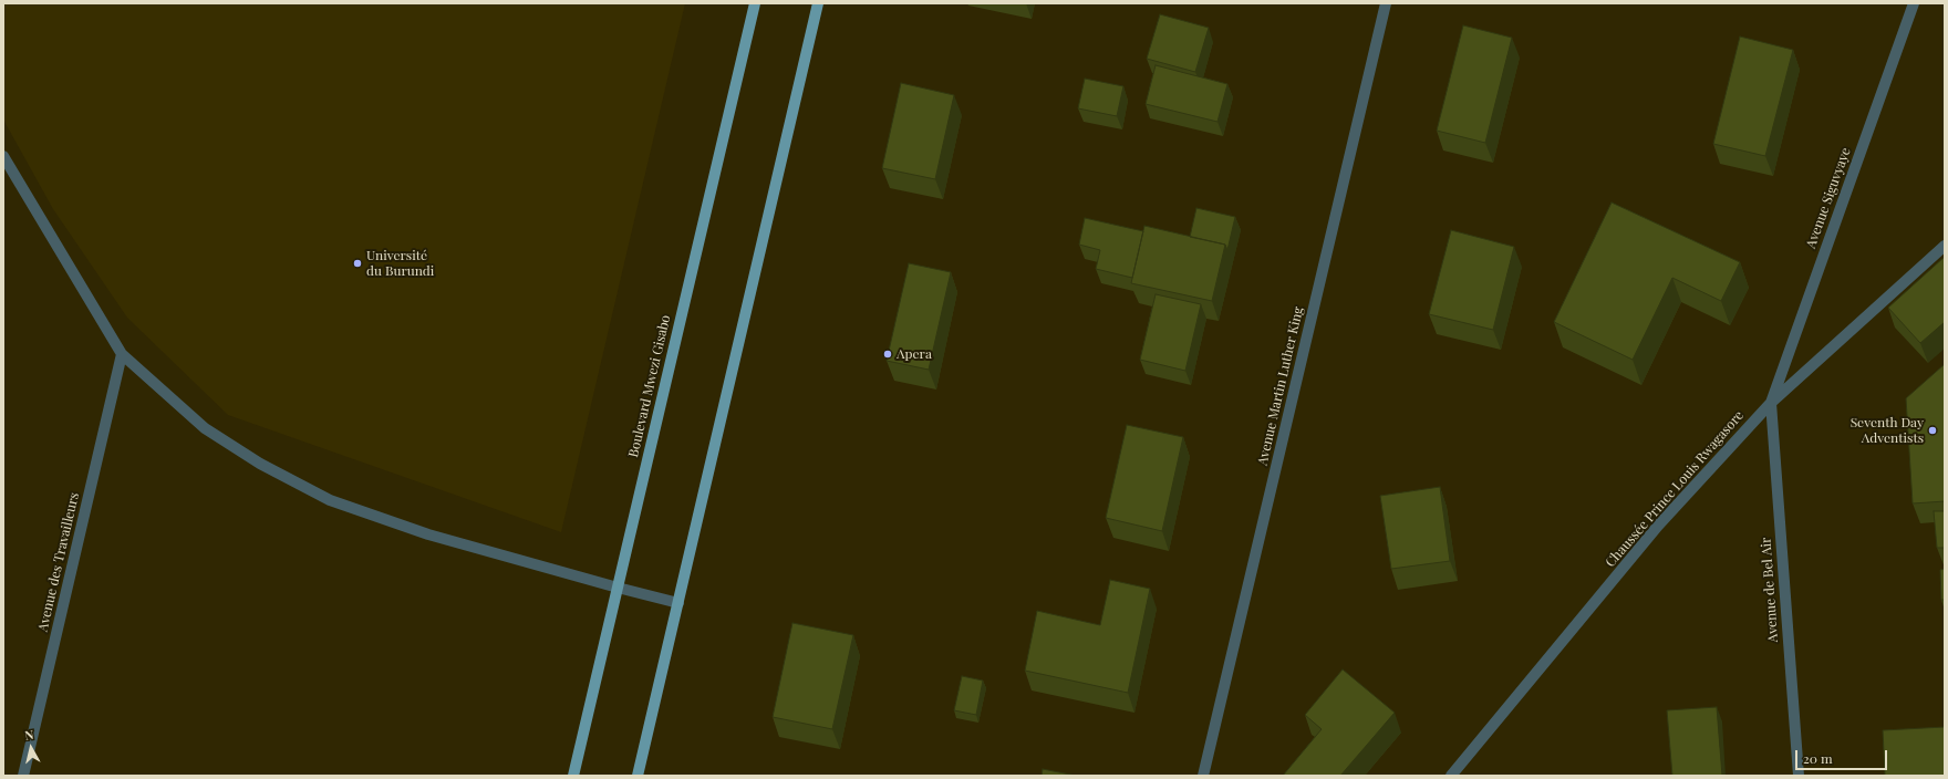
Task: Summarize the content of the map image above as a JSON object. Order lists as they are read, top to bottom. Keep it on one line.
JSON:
{"streets":{"main road":["Boulevard Mwezi Gisabo"],"street":["Avenue Siguvyaye","Avenue Martin Luther King","Chaussée Prince Louis Rwagasore","Avenue des Travailleurs","Avenue de Bel Air"]},"crossings":[["Avenue Siguvyaye","Chaussée Prince Louis Rwagasore"],["Avenue Siguvyaye","Avenue de Bel Air"],["Chaussée Prince Louis Rwagasore","Avenue de Bel Air"]],"places":["Université du Burundi","Apera","Seventh Day Adventists"],"scale_bar":"20 m","north":"top"}
